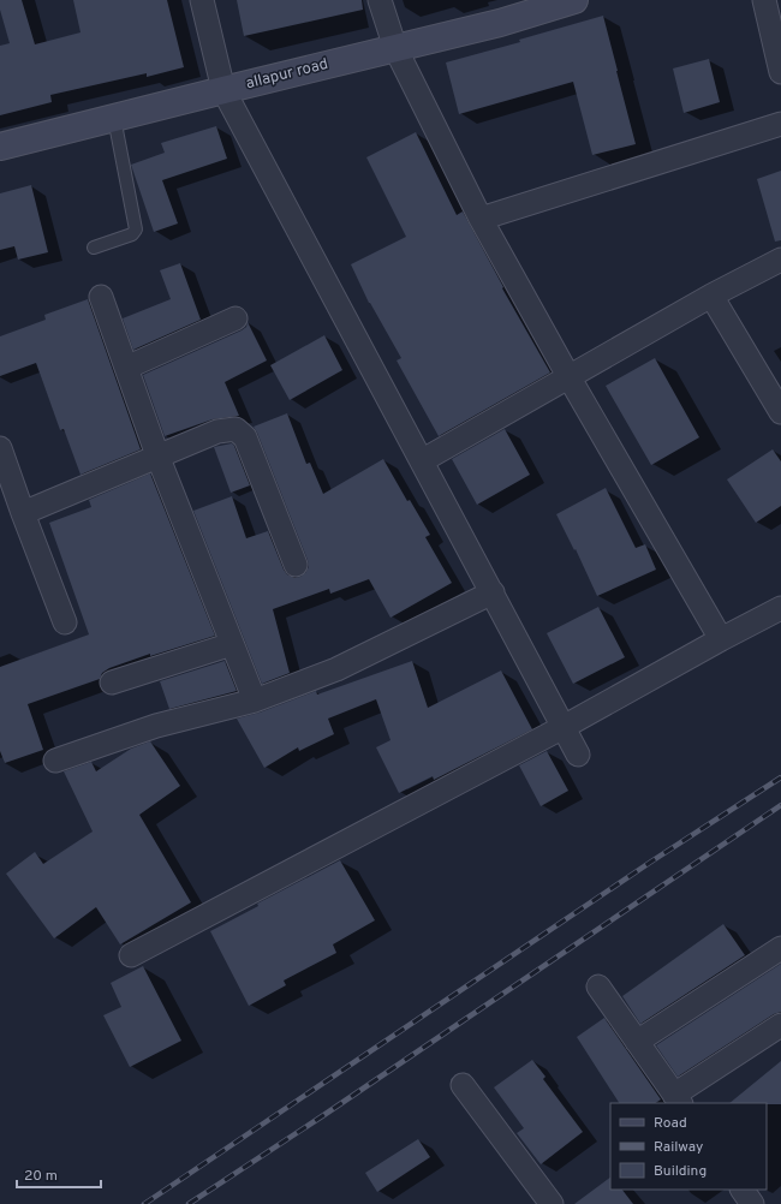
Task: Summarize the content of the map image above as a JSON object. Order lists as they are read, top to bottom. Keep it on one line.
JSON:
{"streets":{"main road":["allapur road"]},"legend":["Road","Railway","Building"],"scale_bar":"20 m"}
